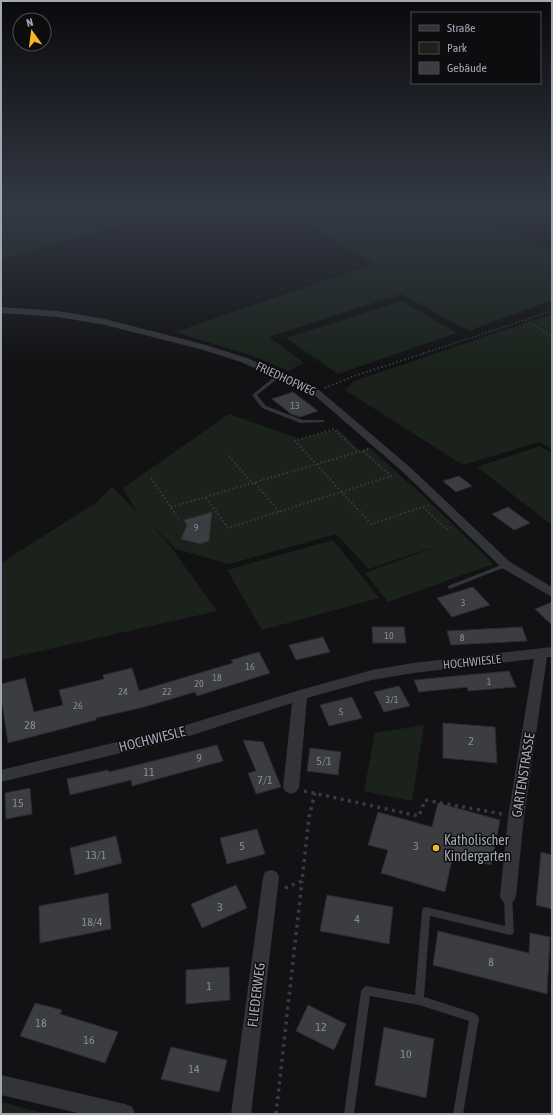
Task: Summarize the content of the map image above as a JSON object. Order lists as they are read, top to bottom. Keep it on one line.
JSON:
{"streets":{"street":["FRIEDHOFWEG","HOCHWIESLE","GARTENSTRASSE","FLIEDERWEG"]},"crossings":[["HOCHWIESLE","GARTENSTRASSE"]],"places":["Katholischer Kindergarten"],"house_numbers":["13","9","3","10","8","16","18","1","20","24","22","3/1","26","5","28","2","9","5/1","11","7/1","15","5","3","13/1","3","4","18/4","8","1","18","12","16","10","14"],"legend":["Straße","Park","Gebäude"],"north":"top"}
